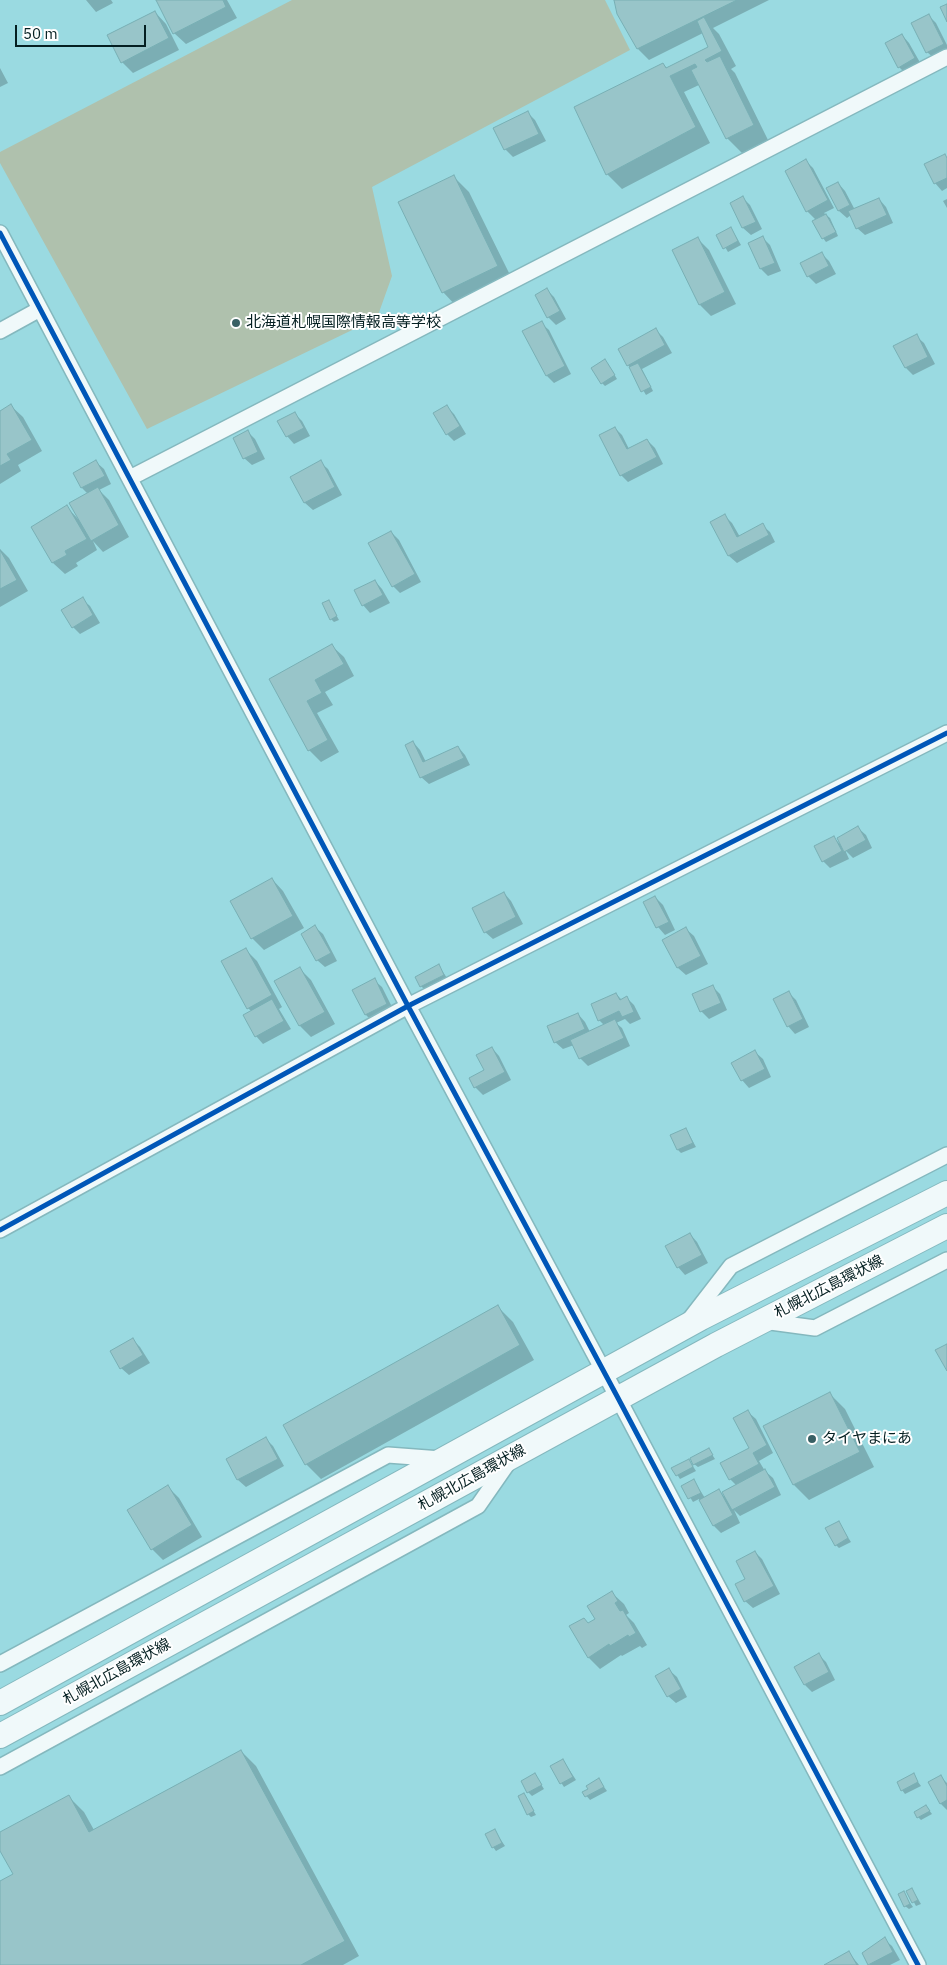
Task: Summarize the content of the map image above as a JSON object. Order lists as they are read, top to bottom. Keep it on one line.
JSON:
{"streets":{"main road":["札幌北広島環状線"]},"places":["北海道札幌国際情報高等学校","タイヤまにあ"],"scale_bar":"50 m"}
